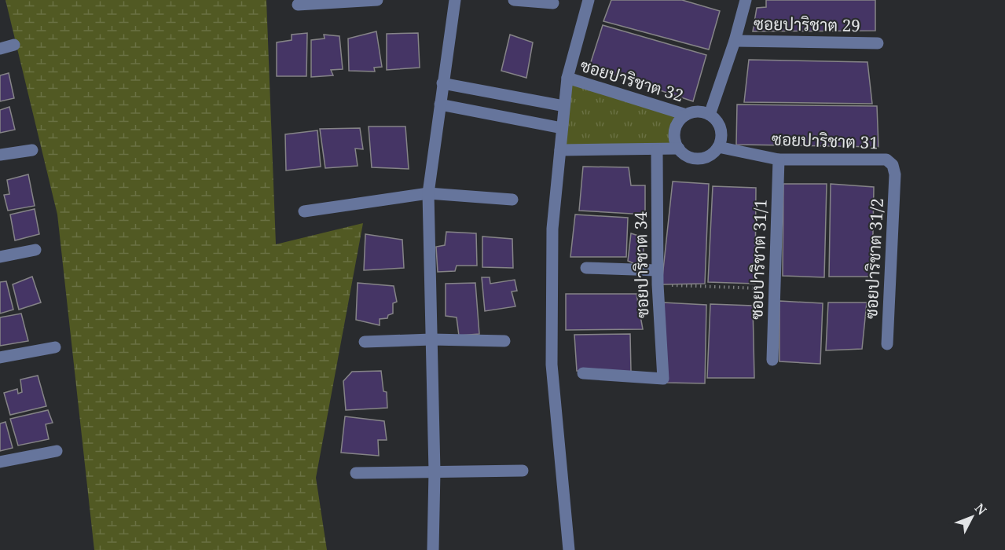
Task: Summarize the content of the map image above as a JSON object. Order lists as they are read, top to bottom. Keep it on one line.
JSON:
{"streets":{"street":["ซอยปาริชาต 29","ซอยปาริชาต 32","ซอยปาริชาต 31","ซอยปาริชาต 31/2","ซอยปาริชาต 31/1","ซอยปาริชาต 34"]},"crossings":[["ซอยปาริชาต 32","ซอยปาริชาต 31"],["ซอยปาริชาต 31","ซอยปาริชาต 31/2"],["ซอยปาริชาต 31","ซอยปาริชาต 31/1"]],"north":"top right"}
